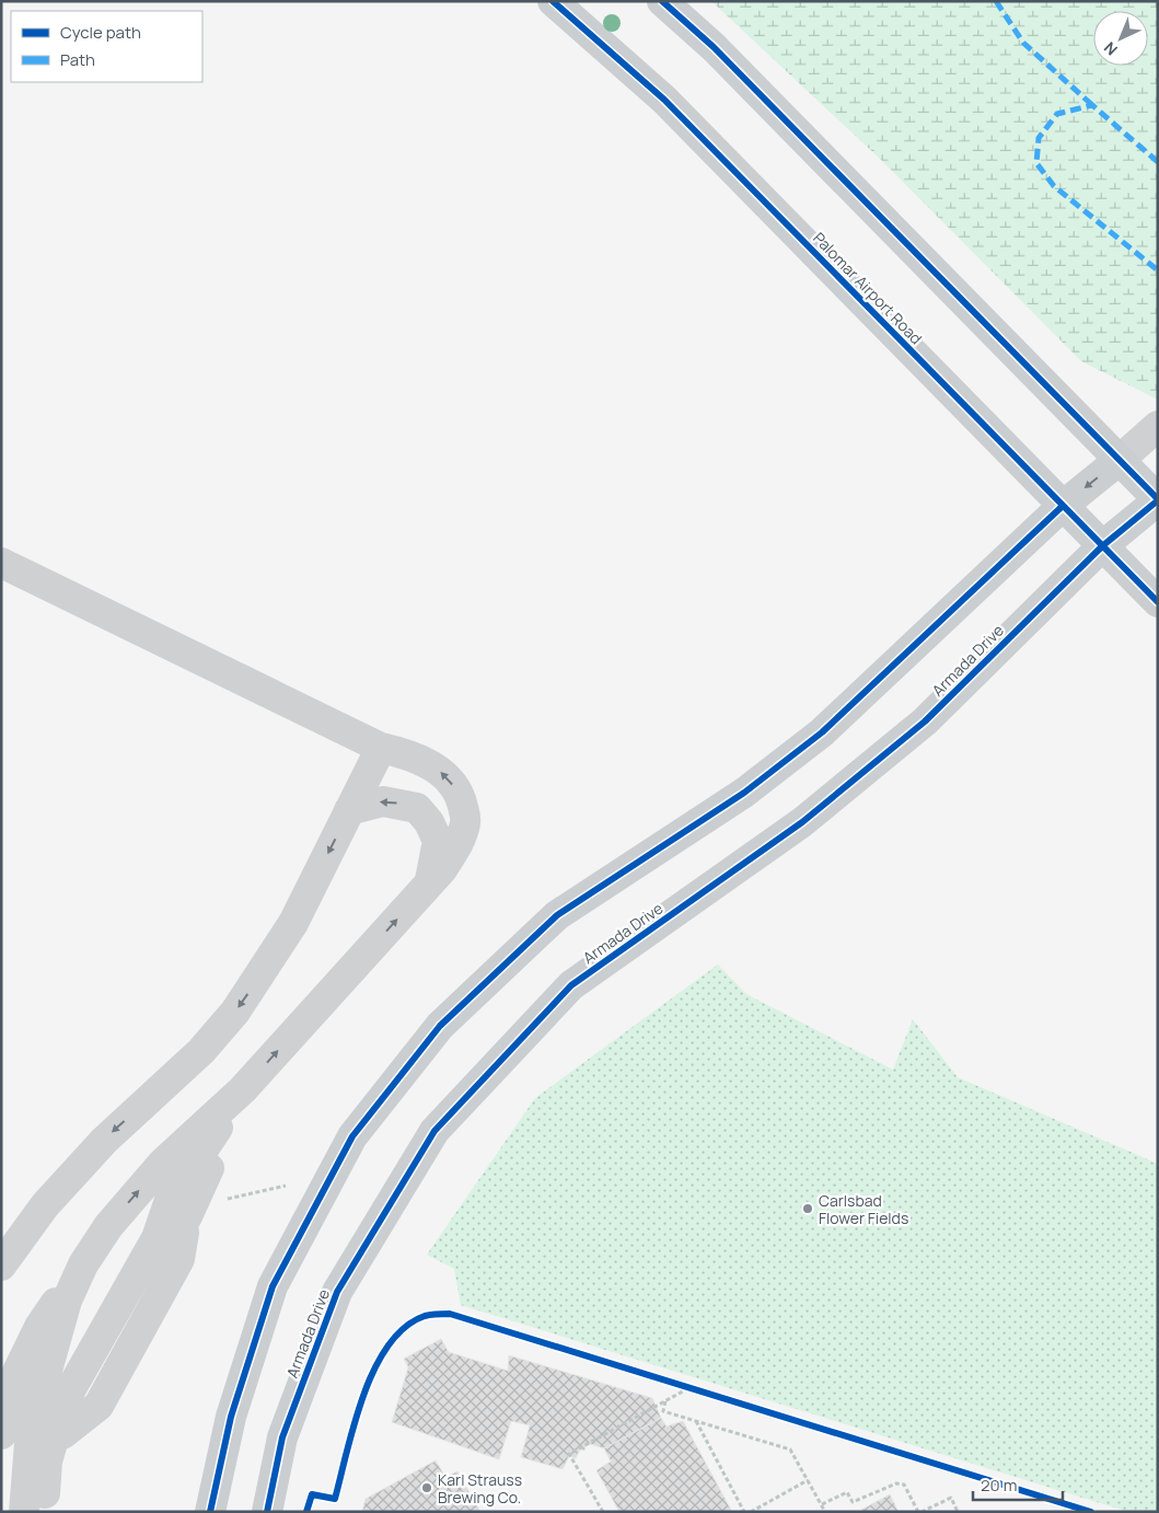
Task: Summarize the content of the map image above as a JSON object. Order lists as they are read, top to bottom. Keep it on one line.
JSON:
{"streets":{"main road":["Palomar Airport Road","Armada Drive"]},"crossings":[["Palomar Airport Road","Armada Drive"]],"places":["Carlsbad Flower Fields","Karl Strauss Brewing Co."],"legend":["Cycle path","Path"],"scale_bar":"20 m","north":"bottom left"}
